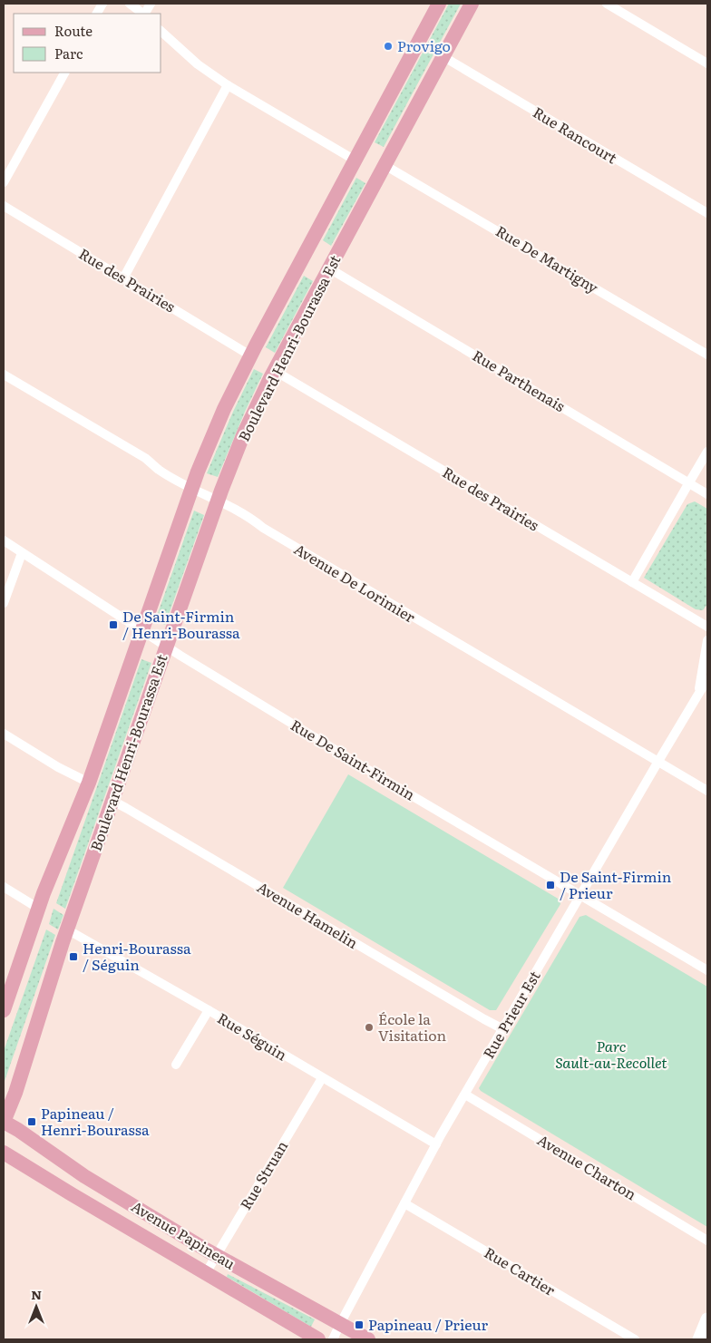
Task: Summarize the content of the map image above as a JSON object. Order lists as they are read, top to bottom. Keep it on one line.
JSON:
{"streets":{"main road":["Boulevard Henri-Bourassa Est","Avenue Papineau"],"street":["Rue Rancourt","Rue De Martigny","Rue des Prairies","Rue Parthenais","Avenue De Lorimier","Rue De Saint-Firmin","Avenue Hamelin","Rue Prieur Est","Rue Séguin","Avenue Charton","Rue Struan","Rue Cartier"]},"crossings":[["Rue Rancourt","Boulevard Henri-Bourassa Est"],["Rue De Martigny","Boulevard Henri-Bourassa Est"],["Rue des Prairies","Boulevard Henri-Bourassa Est"],["Boulevard Henri-Bourassa Est","Rue Parthenais"],["Boulevard Henri-Bourassa Est","Avenue De Lorimier"],["Boulevard Henri-Bourassa Est","Rue De Saint-Firmin"],["Boulevard Henri-Bourassa Est","Avenue Hamelin"],["Boulevard Henri-Bourassa Est","Rue Séguin"],["Boulevard Henri-Bourassa Est","Avenue Papineau"],["Avenue De Lorimier","Rue Prieur Est"],["Rue De Saint-Firmin","Rue Prieur Est"],["Avenue Hamelin","Rue Prieur Est"],["Rue Prieur Est","Rue Séguin"],["Rue Prieur Est","Avenue Charton"],["Rue Prieur Est","Avenue Papineau"],["Rue Prieur Est","Rue Cartier"],["Rue Séguin","Rue Struan"],["Rue Struan","Avenue Papineau"]],"parks":["Parc Sault-au-Recollet"],"places":{"other":["Provigo","École la Visitation"],"transit":["De Saint-Firmin / Henri-Bourassa","De Saint-Firmin / Prieur","Henri-Bourassa / Séguin","Papineau / Henri-Bourassa","Papineau / Prieur"]},"legend":["Route","Parc"],"north":"top"}
